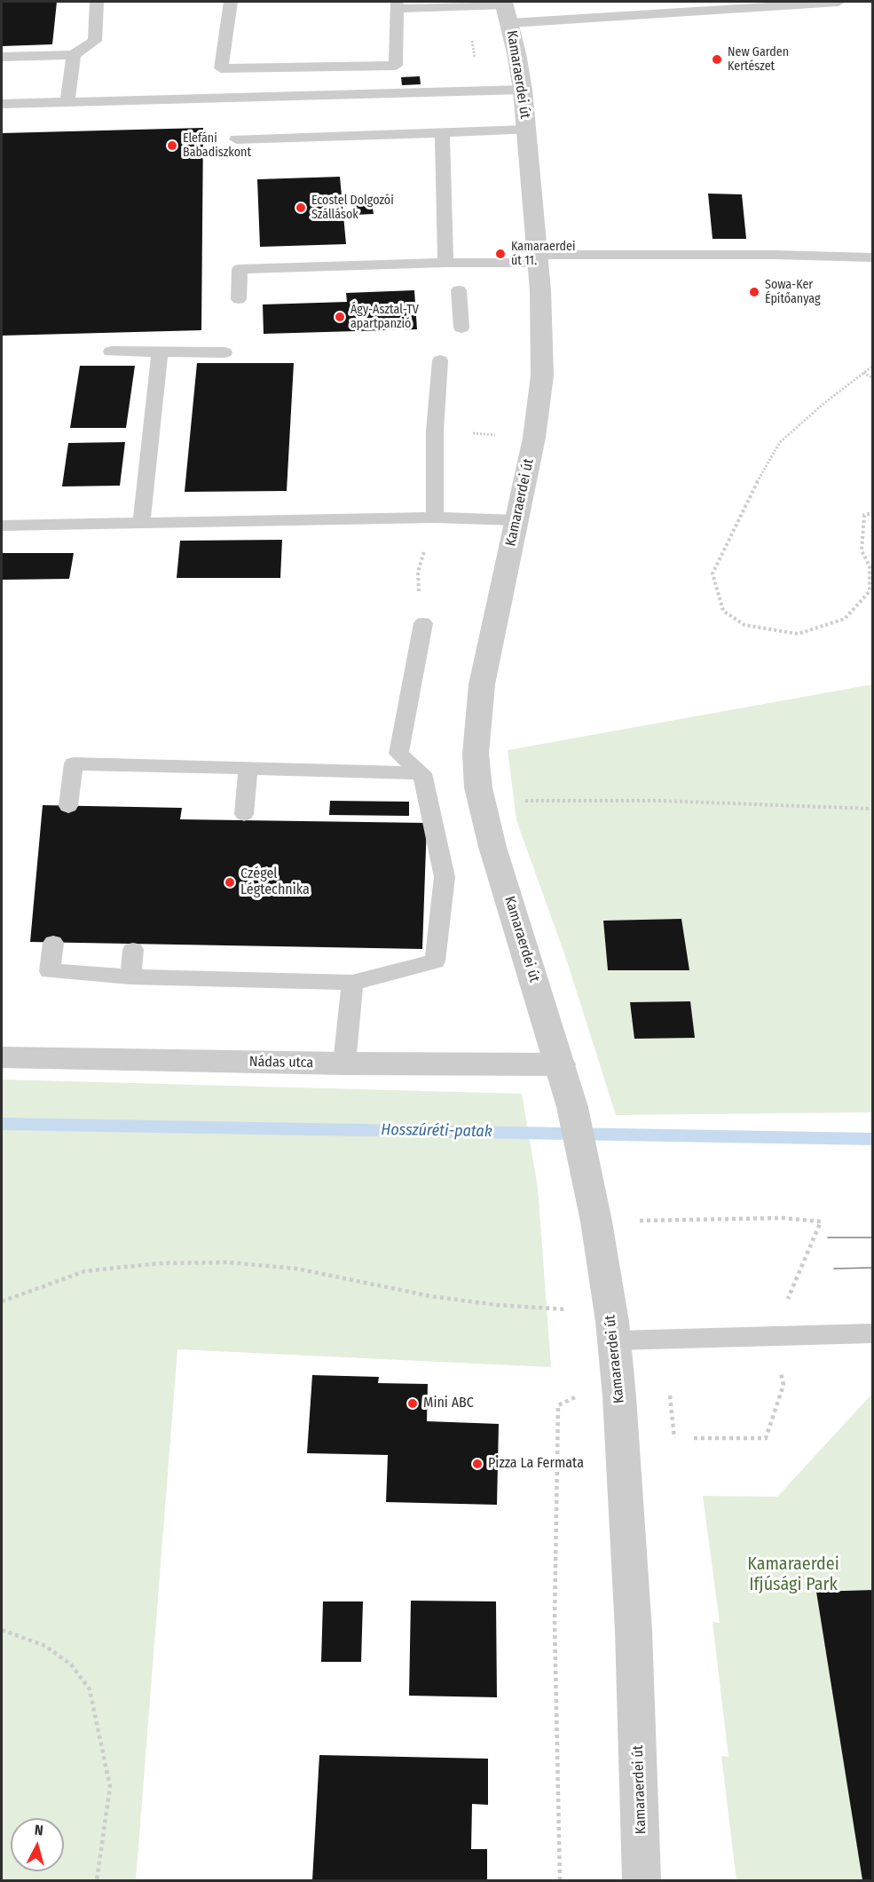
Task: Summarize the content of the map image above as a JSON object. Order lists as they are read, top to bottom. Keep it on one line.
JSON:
{"streets":{"street":["Kamaraerdei út","Nádas utca"]},"crossings":[["Kamaraerdei út","Nádas utca"]],"water":["Hosszúréti-patak"],"parks":["Kamaraerdei Ifjúsági Park"],"places":["New Garden Kertészet","Elefáni Babadiszkont","Ecostel Dolgozói Szállások","Kamaraerdei út 11.","Sowa-Ker Építőanyag","Ágy-Asztal-TV apartpanzió","Czégel Légtechnika","Mini ABC","Pizza La Fermata"],"north":"top"}
